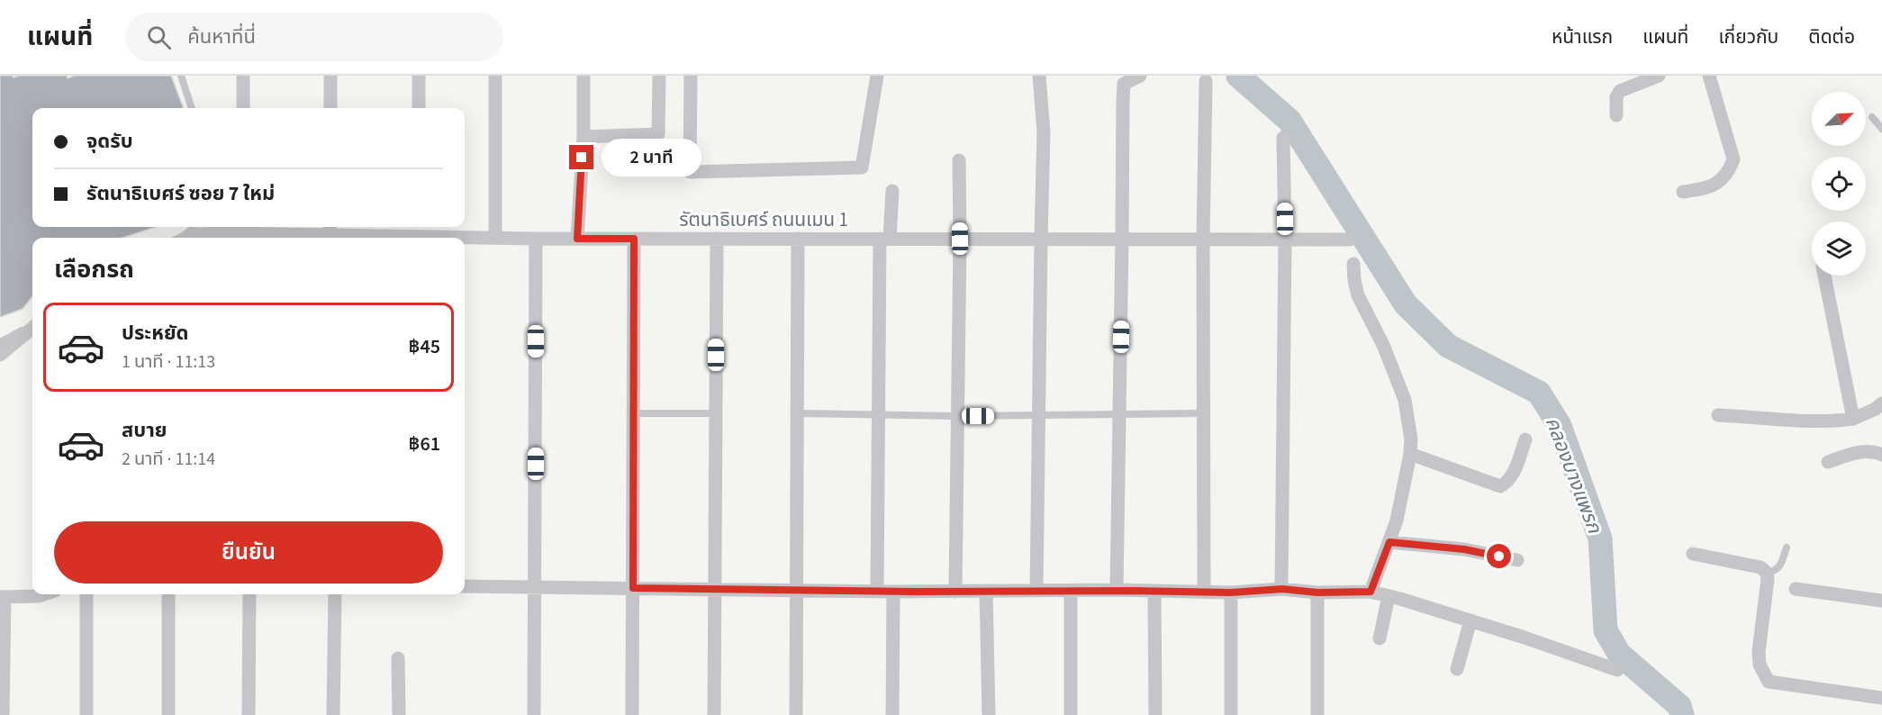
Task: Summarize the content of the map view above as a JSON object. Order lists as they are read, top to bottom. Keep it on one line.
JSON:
{"streets":{"street":["รัตนาธิเบศร์ ถนนเมน 1"]},"water":["คลองบางแพรก"],"north":"top right","page":{"header":"แผนที่","search":"ค้นหาที่นี่","nav":["หน้าแรก","แผนที่","เกี่ยวกับ","ติดต่อ"],"banner":["จุดรับ","รัตนาธิเบศร์ ซอย 7 ใหม่"],"bubble":"2 นาที","heading":"เลือกรถ","list":[{"name":"ประหยัด","note":"1 นาที · 11:13","value":"฿45"},{"name":"สบาย","note":"2 นาที · 11:14","value":"฿61"}],"buttons":"ยืนยัน"}}
